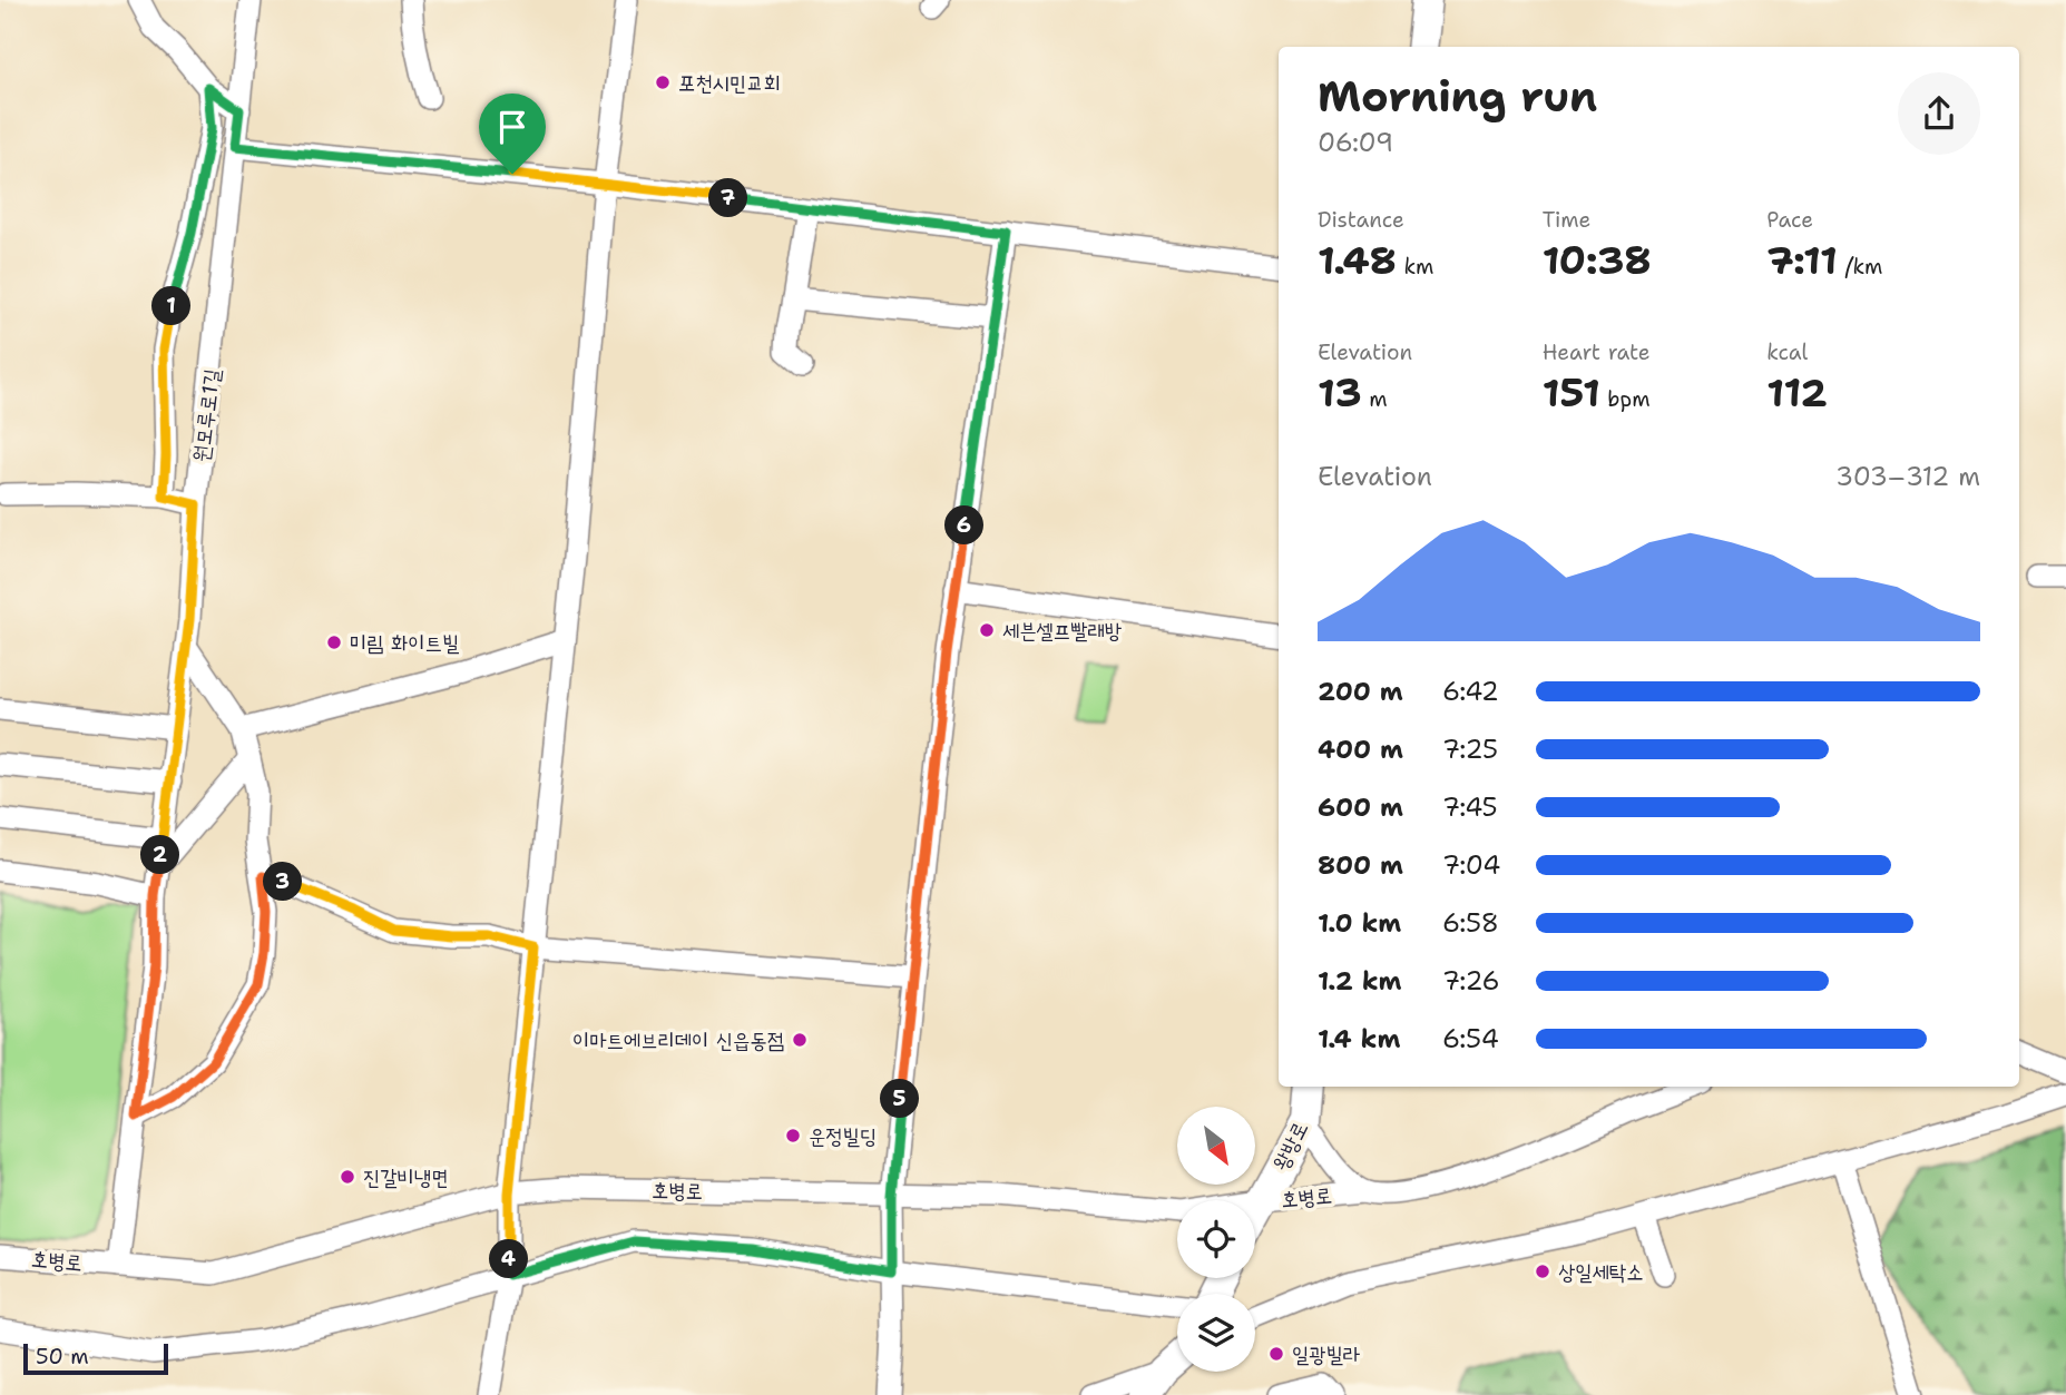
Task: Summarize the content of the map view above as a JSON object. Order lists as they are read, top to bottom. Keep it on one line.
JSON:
{"streets":{"main road":["왕방로"],"street":["원모루로1길","호병로"]},"crossings":[["원모루로1길","호병로"],["왕방로","호병로"]],"places":["포천시민교회","세븐셀프빨래방","미림 화이트빌","이마트에브리데이 신읍동점","운정빌딩","진갈비냉면","상일세탁소","일광빌라"],"scale_bar":"50 m","north":"bottom right","page":{"heading":["Morning run","06:09"],"pins":["7","1","6","2","3","5","4"],"stats":[["Distance","1.48 km"],["Time","10:38"],["Pace","7:11 /km"],["Elevation","13 m"],["Heart rate","151 bpm"],["kcal","112"]],"chart":["Elevation","303–312 m"],"list":[{"name":"200 m","note":"6:42"},{"name":"400 m","note":"7:25"},{"name":"600 m","note":"7:45"},{"name":"800 m","note":"7:04"},{"name":"1.0 km","note":"6:58"},{"name":"1.2 km","note":"7:26"},{"name":"1.4 km","note":"6:54"}],"scale":"50 m"}}
